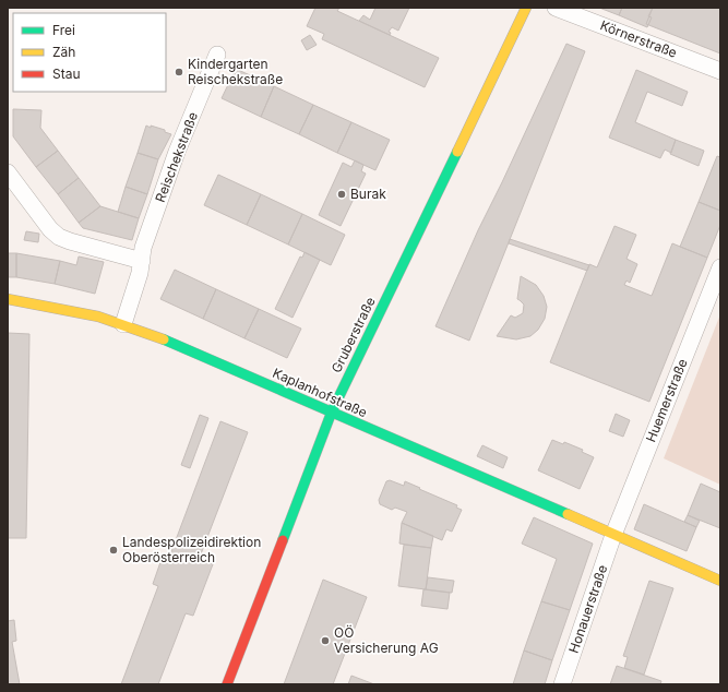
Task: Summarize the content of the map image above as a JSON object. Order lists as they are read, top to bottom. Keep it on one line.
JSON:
{"streets":{"street":["Körnerstraße","Reischekstraße","Gruberstraße","Kaplanhofstraße","Huemerstraße","Honauerstraße"]},"crossings":[["Reischekstraße","Kaplanhofstraße"],["Gruberstraße","Kaplanhofstraße"],["Kaplanhofstraße","Huemerstraße"],["Kaplanhofstraße","Honauerstraße"],["Huemerstraße","Honauerstraße"]],"places":["Kindergarten Reischekstraße","Burak","Landespolizeidirektion Oberösterreich","OÖ Versicherung AG"],"legend":["Frei","Zäh","Stau"]}
